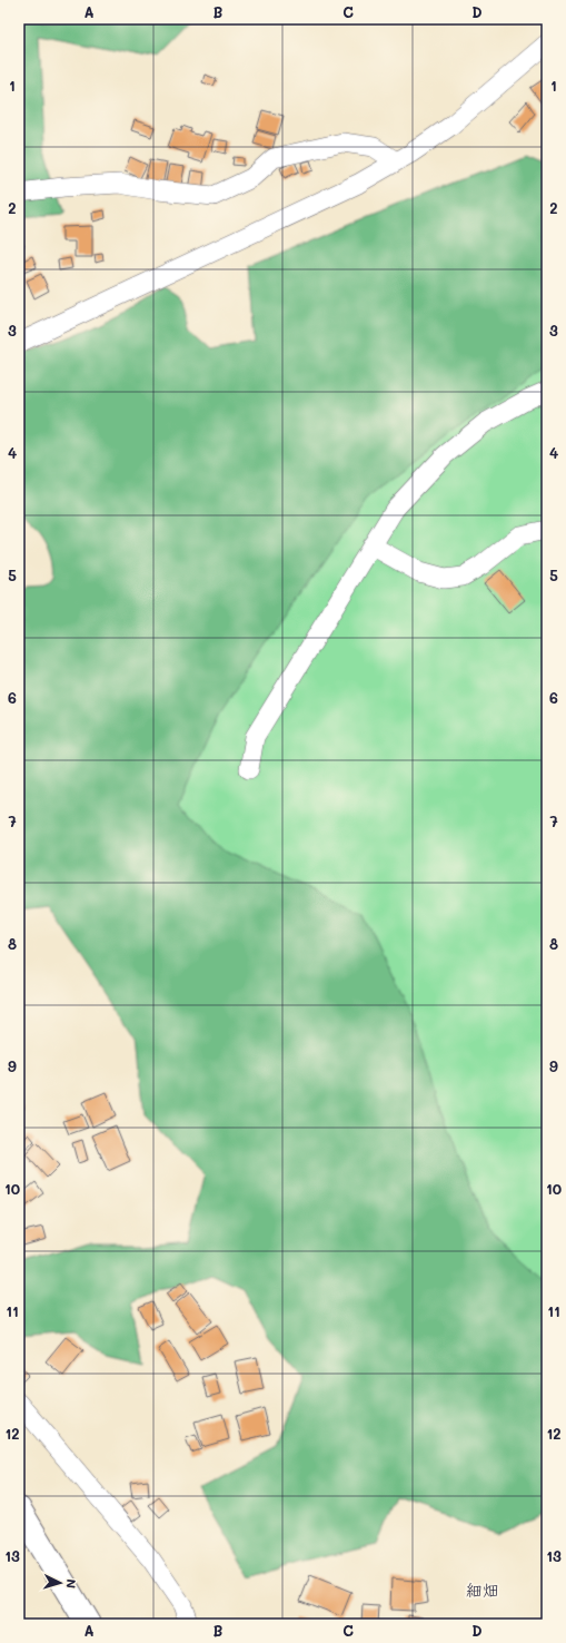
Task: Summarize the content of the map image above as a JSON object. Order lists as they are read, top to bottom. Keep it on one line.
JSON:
{"districts":["細畑"],"north":"right","grid":{"columns":["A","B","C","D"],"rows":["1","2","3","4","5","6","7","8","9","10","11","12","13"]}}
